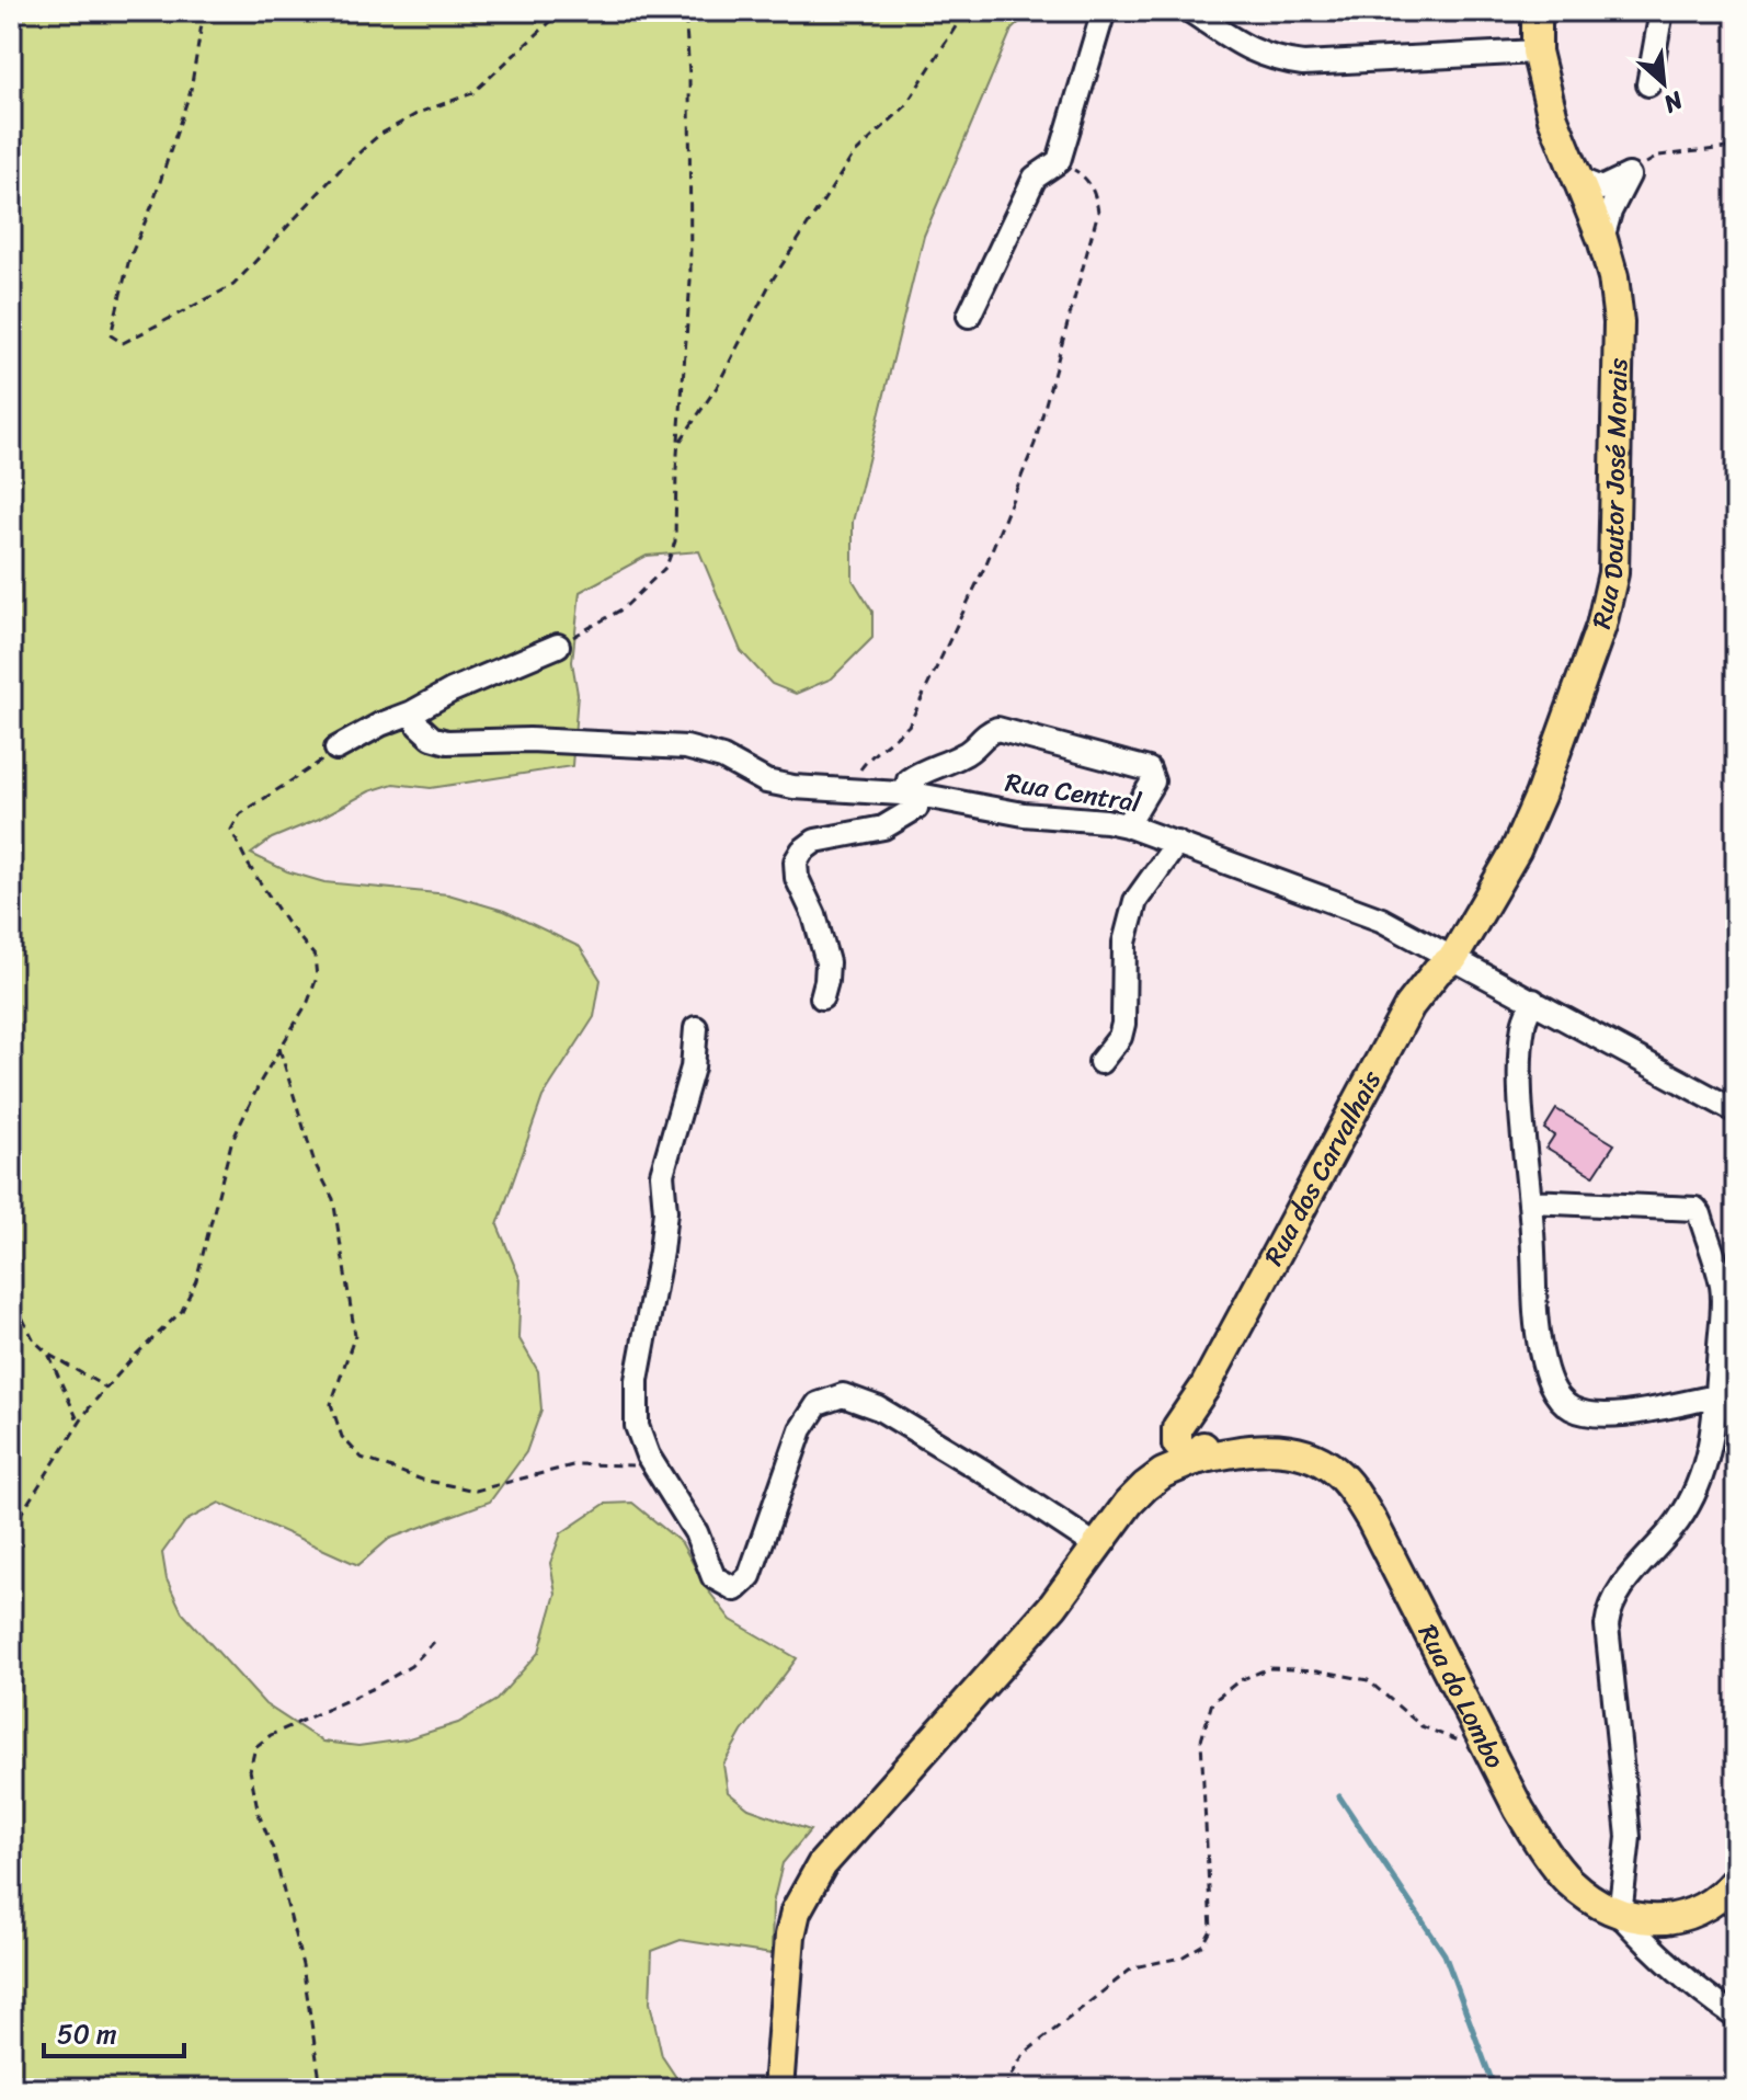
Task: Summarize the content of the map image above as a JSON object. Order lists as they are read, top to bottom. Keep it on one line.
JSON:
{"streets":{"main road":["Rua Doutor José Morais","Rua dos Carvalhais","Rua do Lombo"],"street":["Rua Central"]},"crossings":[["Rua Doutor José Morais","Rua Central"],["Rua Doutor José Morais","Rua dos Carvalhais"],["Rua Central","Rua dos Carvalhais"],["Rua dos Carvalhais","Rua do Lombo"]],"scale_bar":"50 m","north":"bottom right"}
